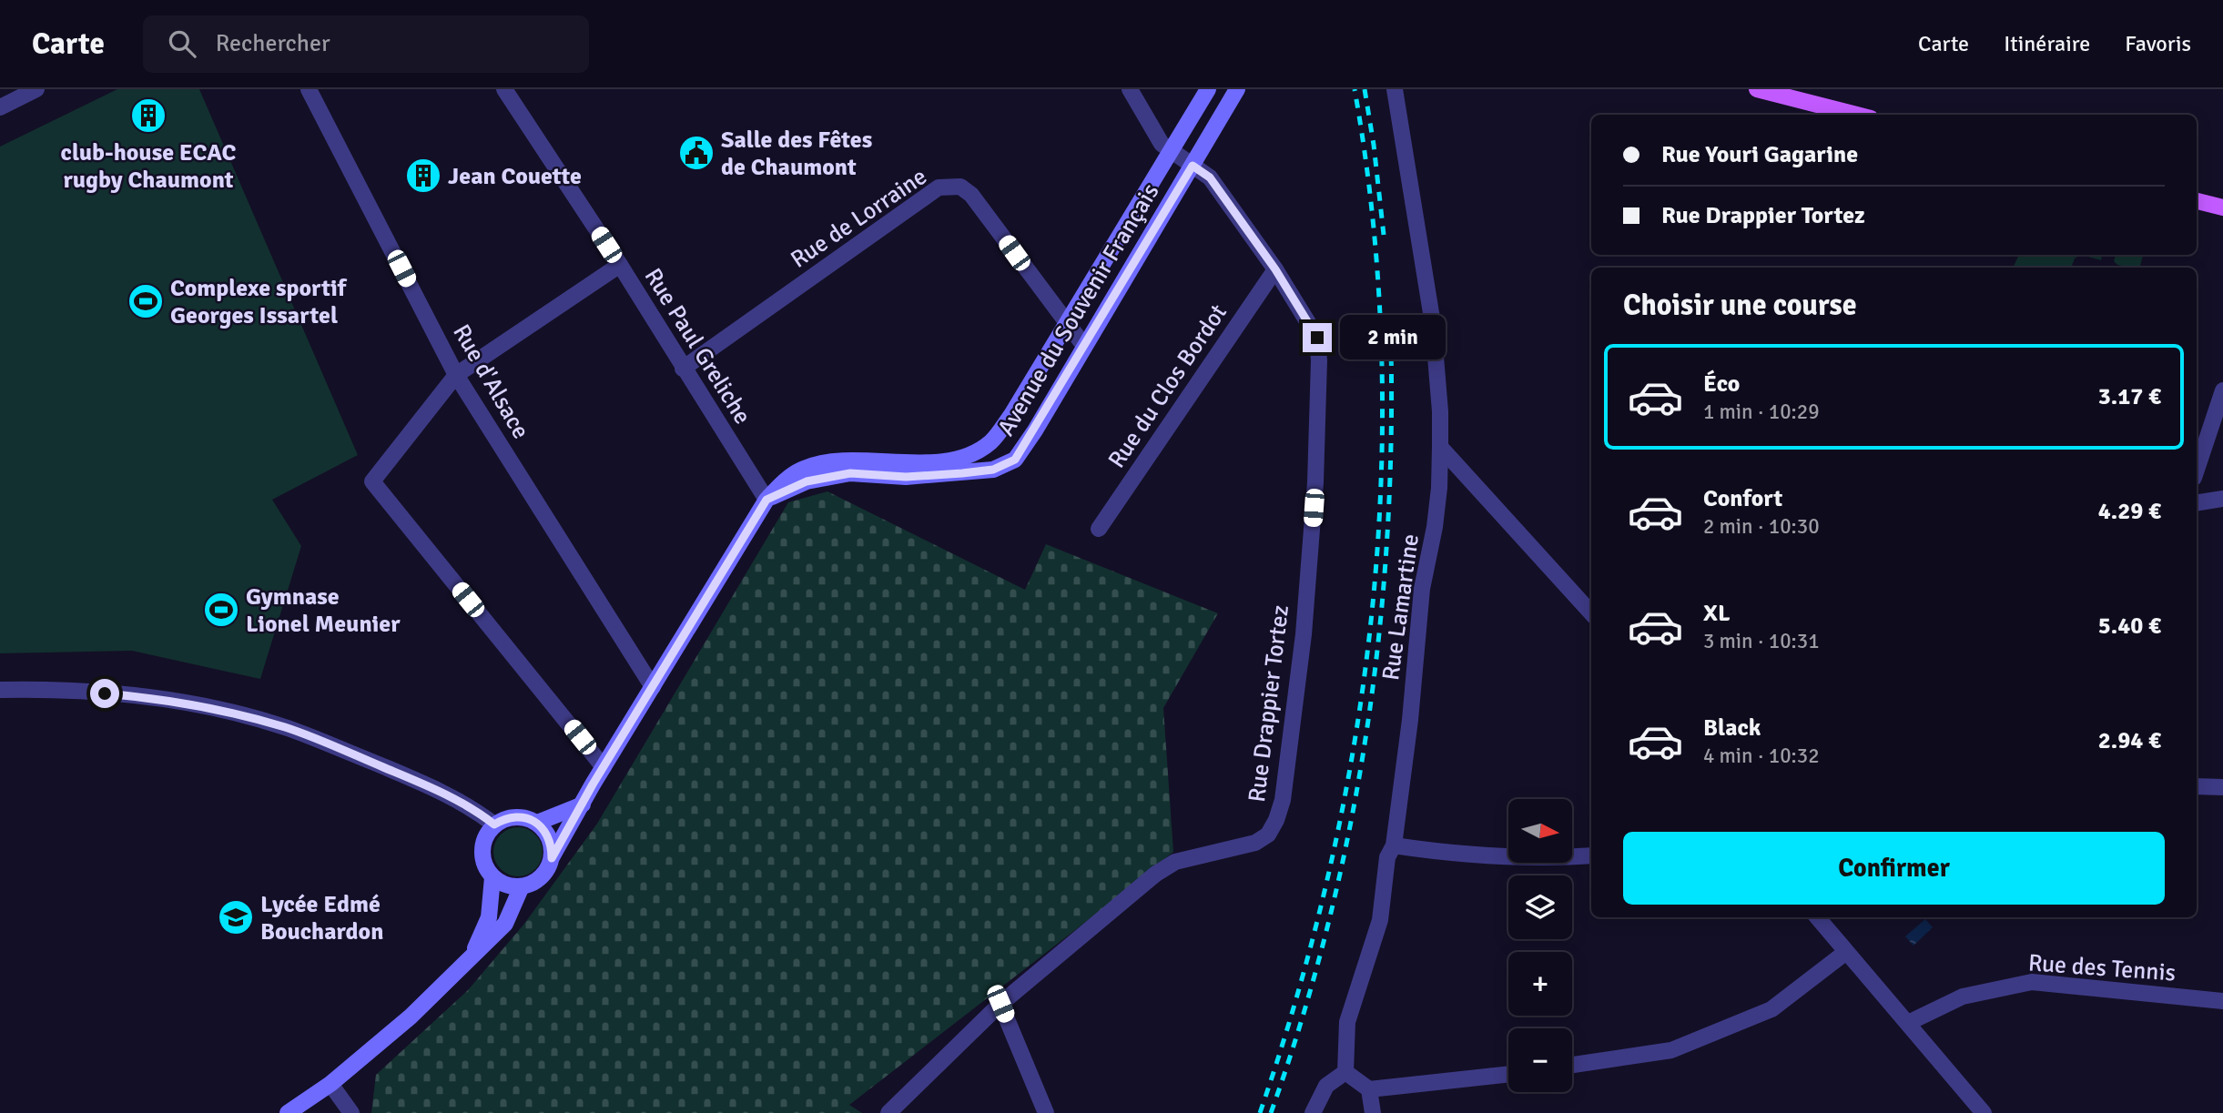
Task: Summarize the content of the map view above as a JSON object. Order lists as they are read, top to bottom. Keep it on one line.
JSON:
{"streets":{"street":["Rue de Lorraine","Avenue du Souvenir Français","Rue Paul Greliche","Rue d'Alsace","Rue du Clos Bordot","Rue Lamartine","Rue Drappier Tortez","Rue des Tennis"]},"crossings":[["Rue de Lorraine","Avenue du Souvenir Français"],["Rue de Lorraine","Rue Paul Greliche"],["Avenue du Souvenir Français","Rue Paul Greliche"],["Avenue du Souvenir Français","Rue Drappier Tortez"],["Rue du Clos Bordot","Rue Drappier Tortez"]],"places":{"building":["club-house ECAC rugby Chaumont","Jean Couette"],"public building":["Salle des Fêtes de Chaumont"],"sports":["Complexe sportif Georges Issartel","Gymnase Lionel Meunier"],"school or university":["Lycée Edmé Bouchardon"]},"north":"right","page":{"header":"Carte","search":"Rechercher","nav":["Carte","Itinéraire","Favoris"],"banner":["Rue Youri Gagarine","Rue Drappier Tortez"],"heading":"Choisir une course","bubble":"2 min","list":[{"name":"Éco","note":"1 min · 10:29","value":"3.17 €"},{"name":"Confort","note":"2 min · 10:30","value":"4.29 €"},{"name":"XL","note":"3 min · 10:31","value":"5.40 €"},{"name":"Black","note":"4 min · 10:32","value":"2.94 €"}],"map_buttons":["+","−"],"buttons":"Confirmer"}}
